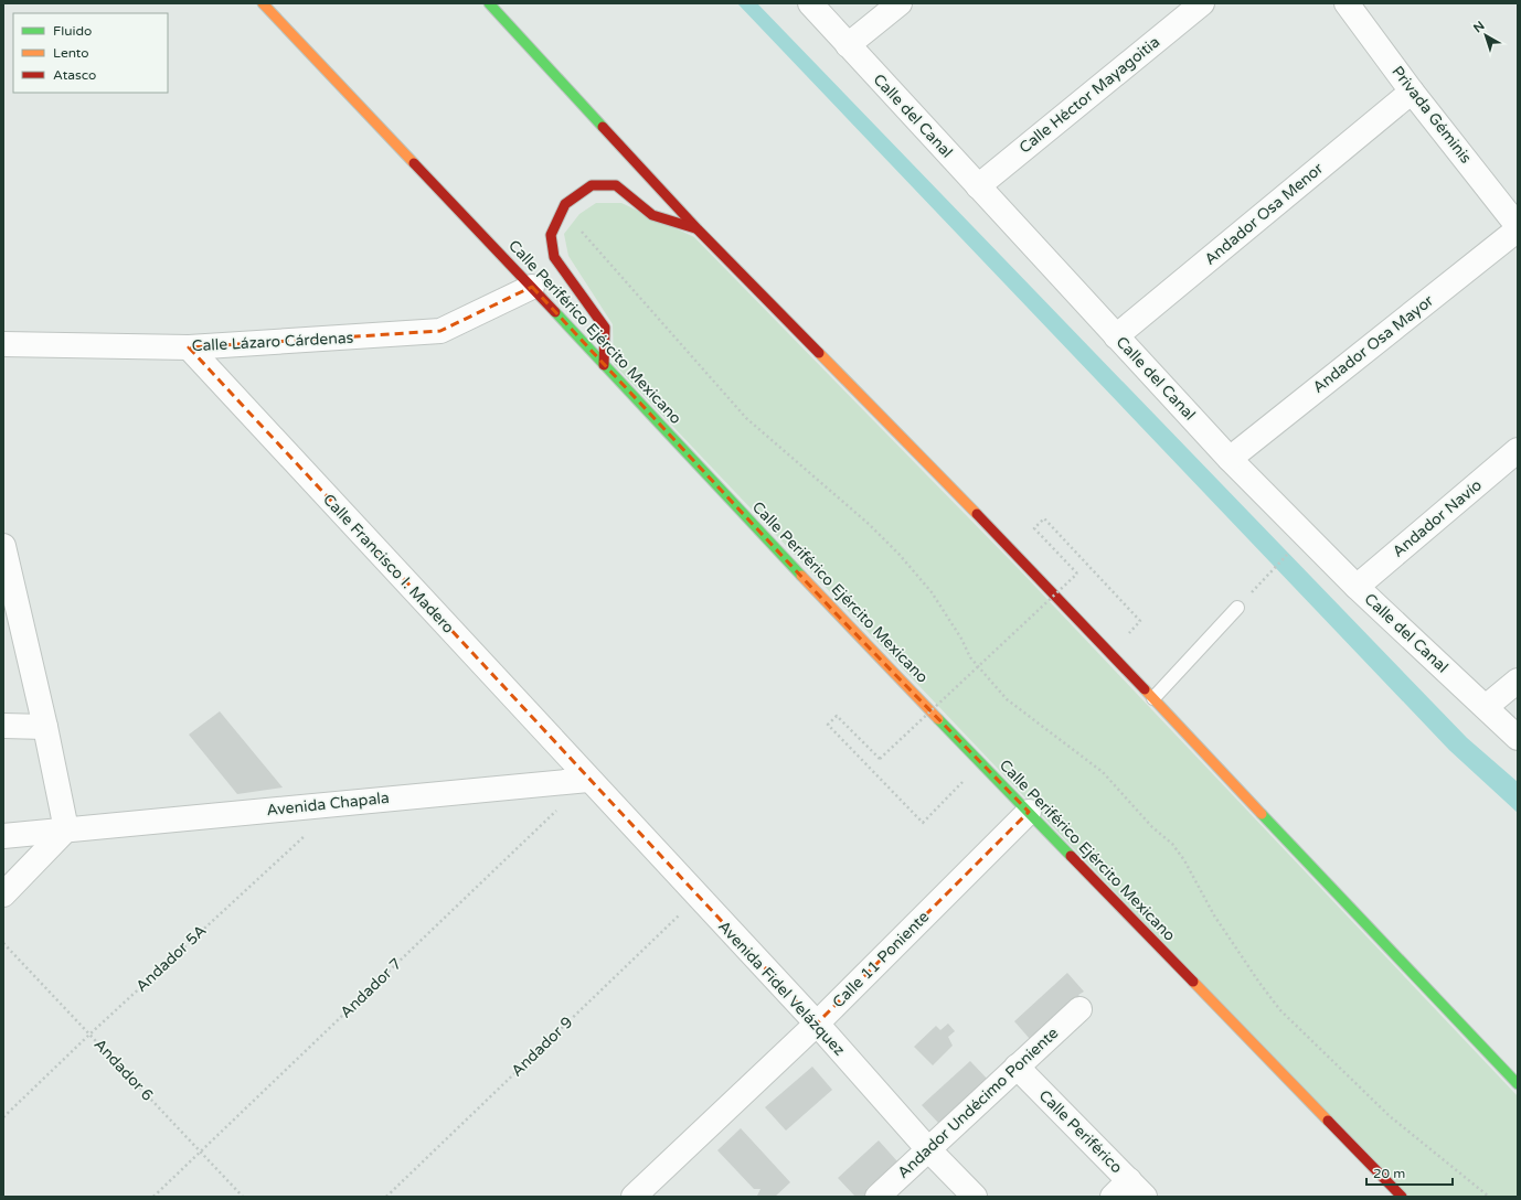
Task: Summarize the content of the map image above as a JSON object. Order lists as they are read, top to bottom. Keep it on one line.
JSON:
{"streets":{"highway":["Calle Periférico Ejército Mexicano"],"street":["Calle Héctor Mayagoitia","Privada Géminis","Calle del Canal","Andador Osa Menor","Calle Lázaro Cárdenas","Andador Osa Mayor","Andador Navío","Calle Francisco I. Madero","Avenida Chapala","Calle 11 Poniente","Avenida Fidel Velázquez","Andador Undécimo Poniente","Calle Periférico"],"path":["Andador 5A","Andador 7","Andador 9","Andador 6"]},"crossings":[["Calle Héctor Mayagoitia","Calle del Canal"],["Privada Géminis","Andador Osa Menor"],["Calle del Canal","Andador Osa Menor"],["Calle del Canal","Andador Osa Mayor"],["Calle del Canal","Andador Navío"],["Calle Periférico Ejército Mexicano","Calle Lázaro Cárdenas"],["Calle Periférico Ejército Mexicano","Calle 11 Poniente"],["Calle Lázaro Cárdenas","Calle Francisco I. Madero"],["Calle Francisco I. Madero","Avenida Chapala"],["Calle Francisco I. Madero","Avenida Fidel Velázquez"],["Avenida Chapala","Avenida Fidel Velázquez"],["Andador 5A","Andador 6"],["Calle 11 Poniente","Avenida Fidel Velázquez"],["Andador 7","Andador 6"],["Avenida Fidel Velázquez","Andador 9"],["Avenida Fidel Velázquez","Andador Undécimo Poniente"],["Andador Undécimo Poniente","Calle Periférico"]],"legend":["Fluido","Lento","Atasco"],"scale_bar":"20 m","north":"top left"}
